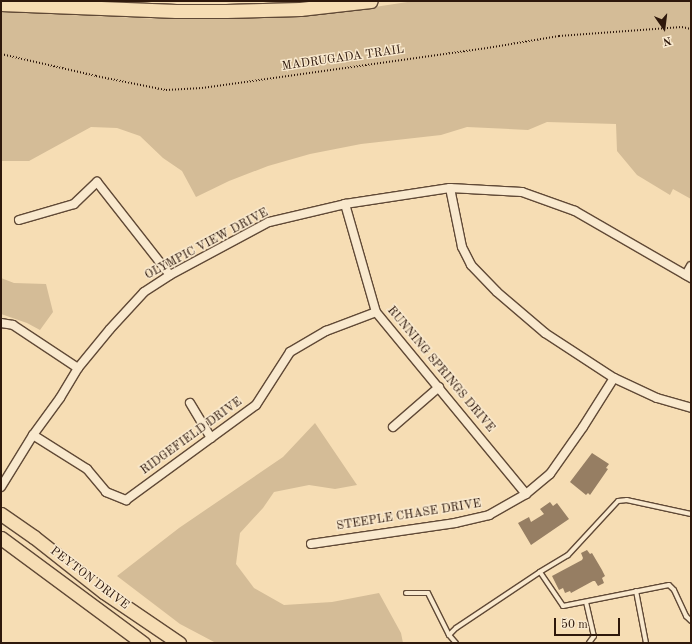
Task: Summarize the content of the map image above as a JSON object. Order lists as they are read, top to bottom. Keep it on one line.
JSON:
{"streets":{"main road":["PEYTON DRIVE"],"street":["OLYMPIC VIEW DRIVE","RUNNING SPRINGS DRIVE","RIDGEFIELD DRIVE","STEEPLE CHASE DRIVE"],"path":["MADRUGADA TRAIL"]},"crossings":[["OLYMPIC VIEW DRIVE","RUNNING SPRINGS DRIVE"],["OLYMPIC VIEW DRIVE","RIDGEFIELD DRIVE"],["RUNNING SPRINGS DRIVE","RIDGEFIELD DRIVE"],["RUNNING SPRINGS DRIVE","STEEPLE CHASE DRIVE"]],"scale_bar":"50 m","north":"bottom"}
